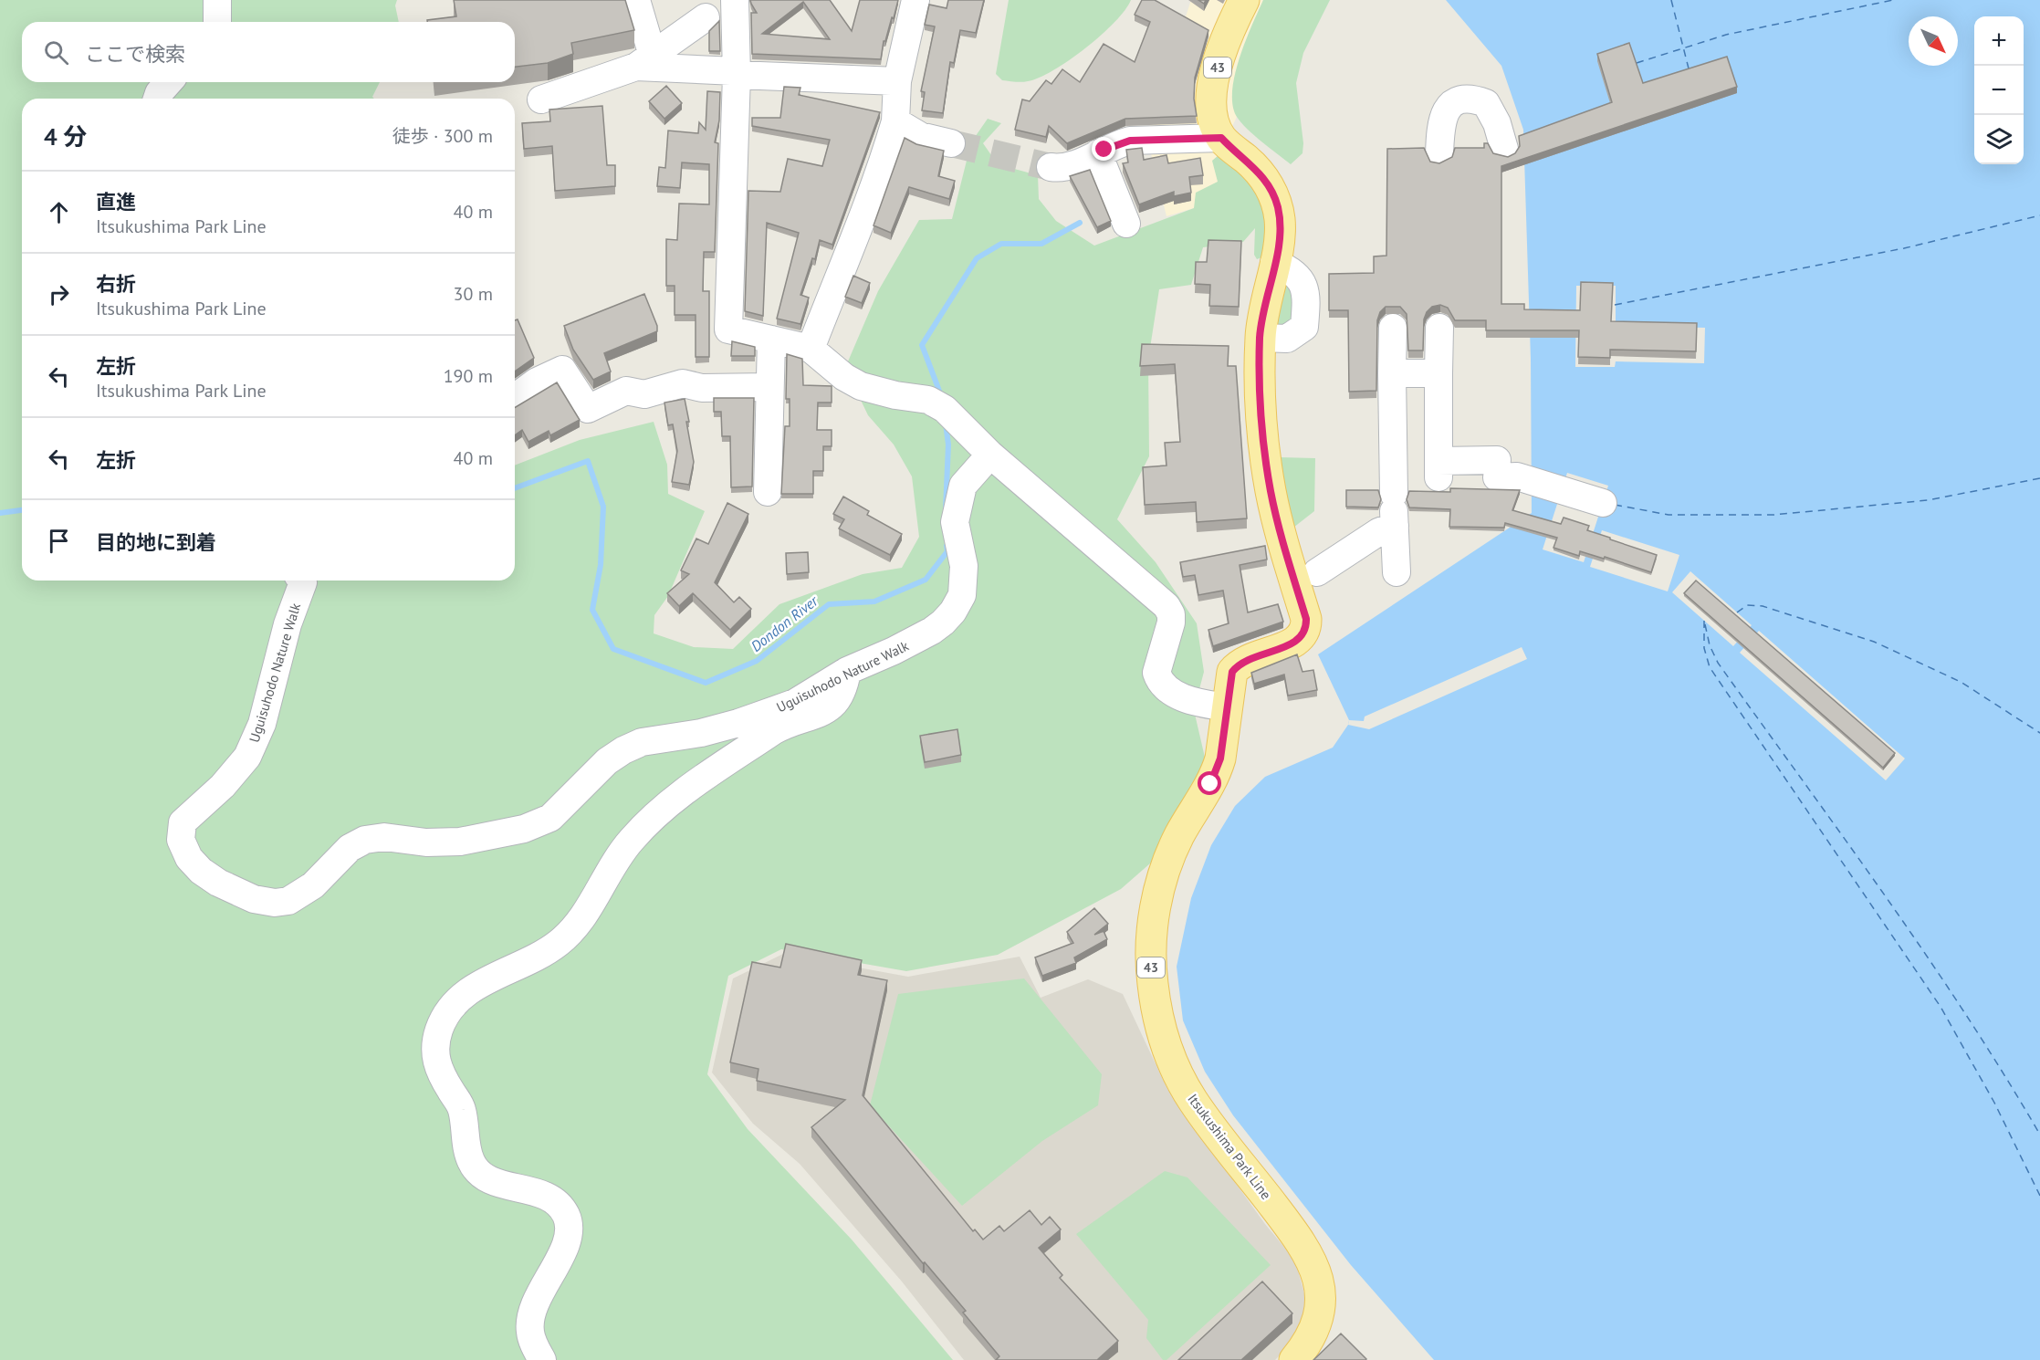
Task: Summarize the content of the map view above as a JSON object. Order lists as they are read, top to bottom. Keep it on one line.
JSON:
{"streets":{"main road":["43","Itsukushima Park Line"],"street":["Uguisuhodo Nature Walk"]},"water":["Dondon River"],"north":"bottom right","page":{"map_buttons":["+","−"],"search":"ここで検索","heading":["4 分","徒歩 · 300 m"],"list":[["直進","Itsukushima Park Line","40 m"],["右折","Itsukushima Park Line","30 m"],["左折","Itsukushima Park Line","190 m"],["左折","40 m"],"目的地に到着"]}}
